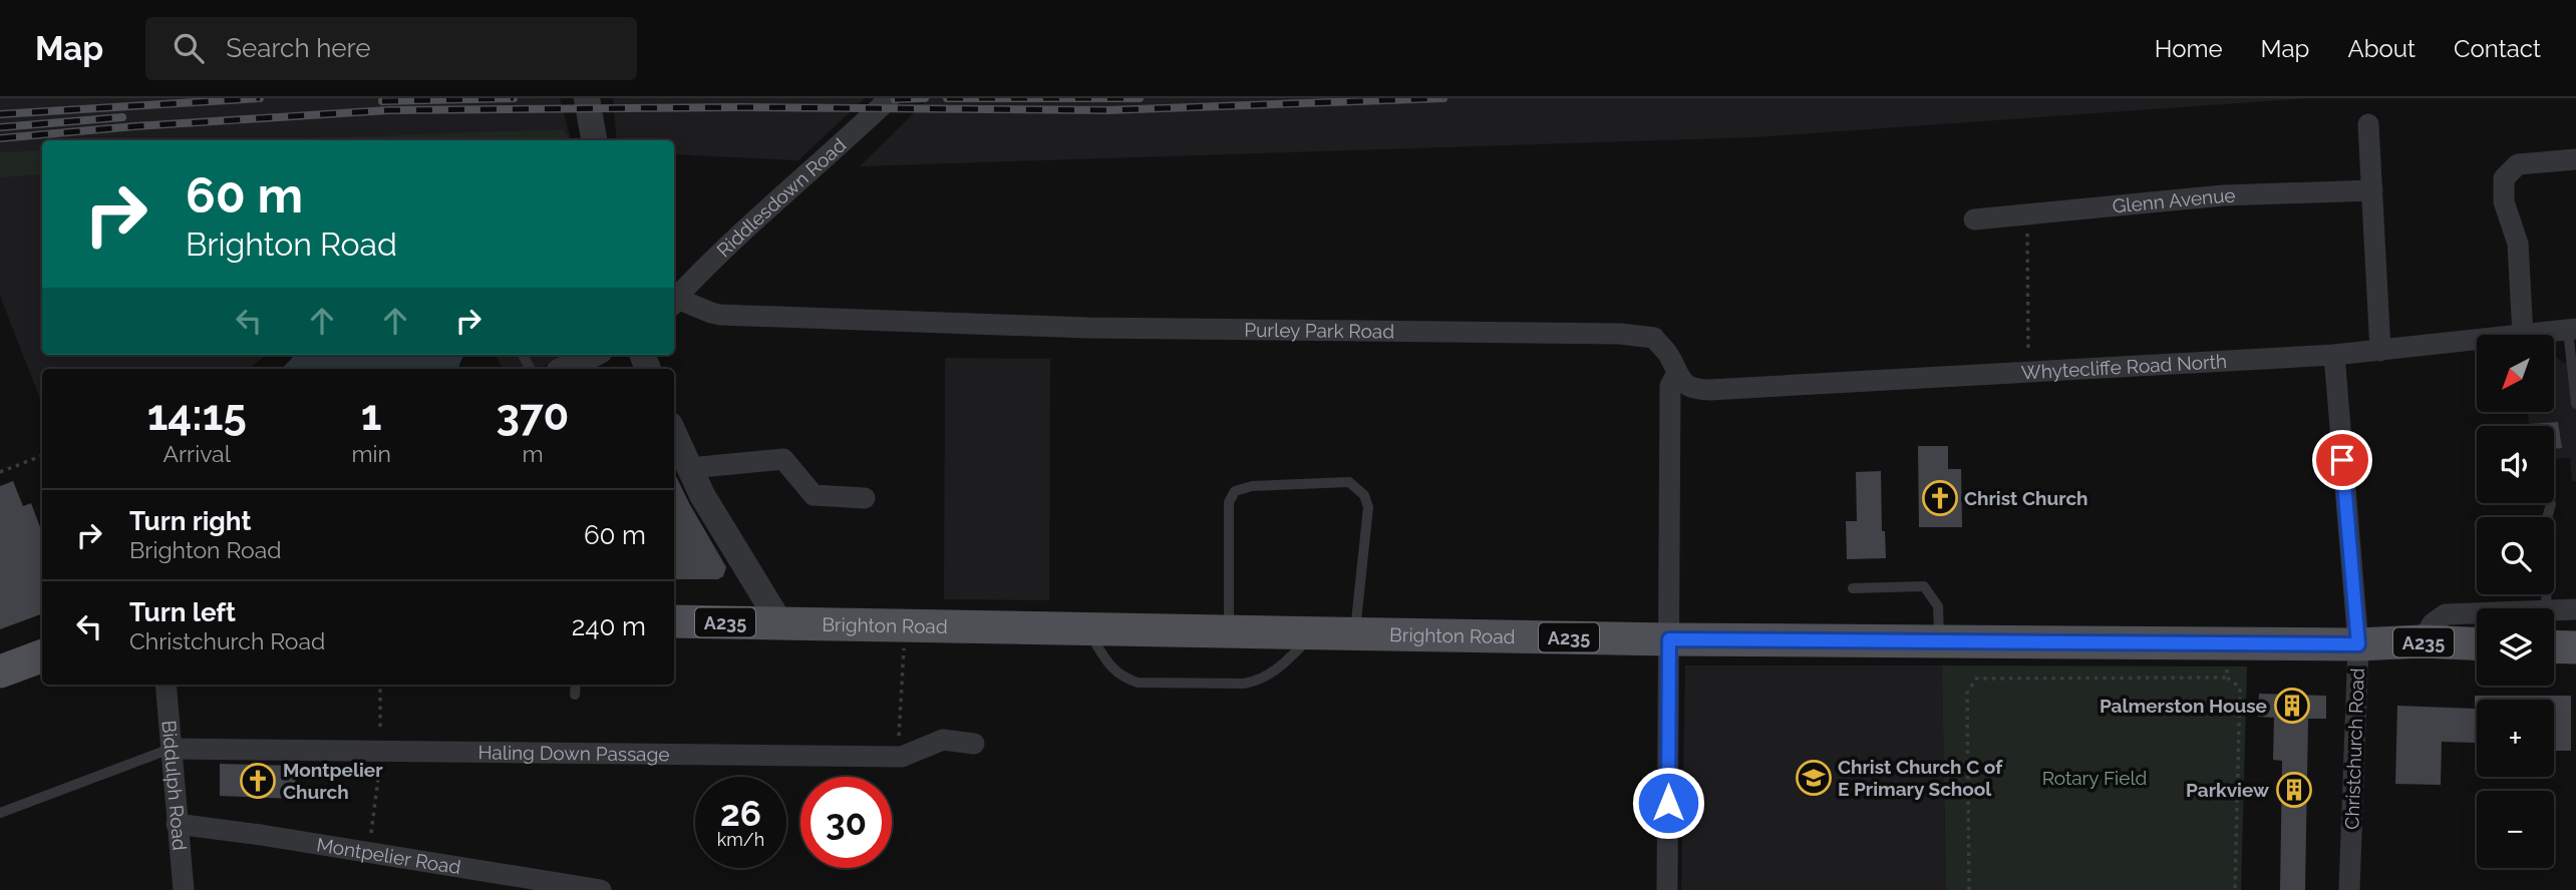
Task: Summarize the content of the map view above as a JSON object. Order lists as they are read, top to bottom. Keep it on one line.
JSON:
{"streets":{"main road":["A235","Brighton Road"],"street":["Riddlesdown Road","Glenn Avenue","Purley Park Road","Whytecliffe Road North","Christchurch Road","Haling Down Passage","Biddulph Road","Montpelier Road"]},"crossings":[["Purley Park Road","Whytecliffe Road North"],["Whytecliffe Road North","Christchurch Road"],["Brighton Road","Christchurch Road"],["Haling Down Passage","Biddulph Road"],["Biddulph Road","Montpelier Road"]],"parks":["Rotary Field"],"places":{"church":["Christ Church","Montpelier Church"],"building":["Palmerston House","Parkview"],"school or university":["Christ Church C of E Primary School"]},"north":"bottom left","page":{"header":"Map","search":"Search here","nav":["Home","Map","About","Contact"],"turn":["60 m","Brighton Road"],"map_buttons":["+","−"],"eta":["14:15","Arrival","1","min","370","m"],"list":[{"name":"Turn right","note":"Brighton Road","value":"60 m"},{"name":"Turn left","note":"Christchurch Road","value":"240 m"}],"speed":"26 km/h","limit":"30"}}
